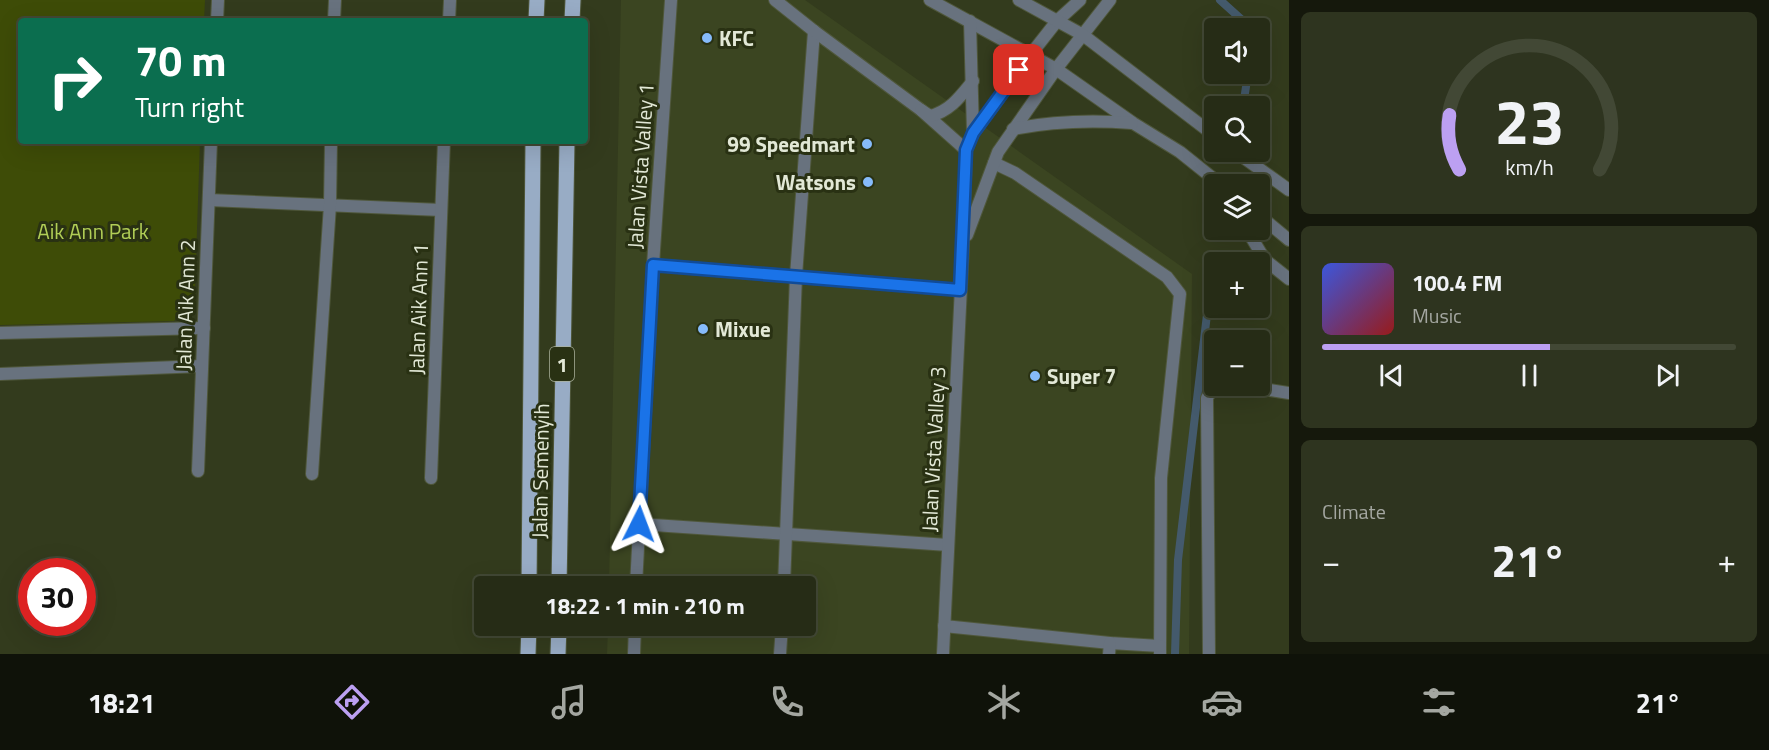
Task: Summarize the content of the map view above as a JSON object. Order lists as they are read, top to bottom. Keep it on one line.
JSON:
{"streets":{"main road":["1","Jalan Semenyih"],"street":["Jalan Vista Valley 1","Jalan Aik Ann 2","Jalan Aik Ann 1","Jalan Vista Valley 3"]},"parks":["Aik Ann Park"],"places":["KFC","99 Speedmart","Watsons","Mixue","Super 7"],"page":{"map_buttons":["+","−"],"turn":["70 m","Turn right"],"song":["100.4 FM","Music"],"tile":"Climate","heat":["−","21°","+"],"limit":"30","trip":"18:22 · 1 min · 210 m","tabs":["18:21","21°"],"gauge":["23","km/h"]}}
